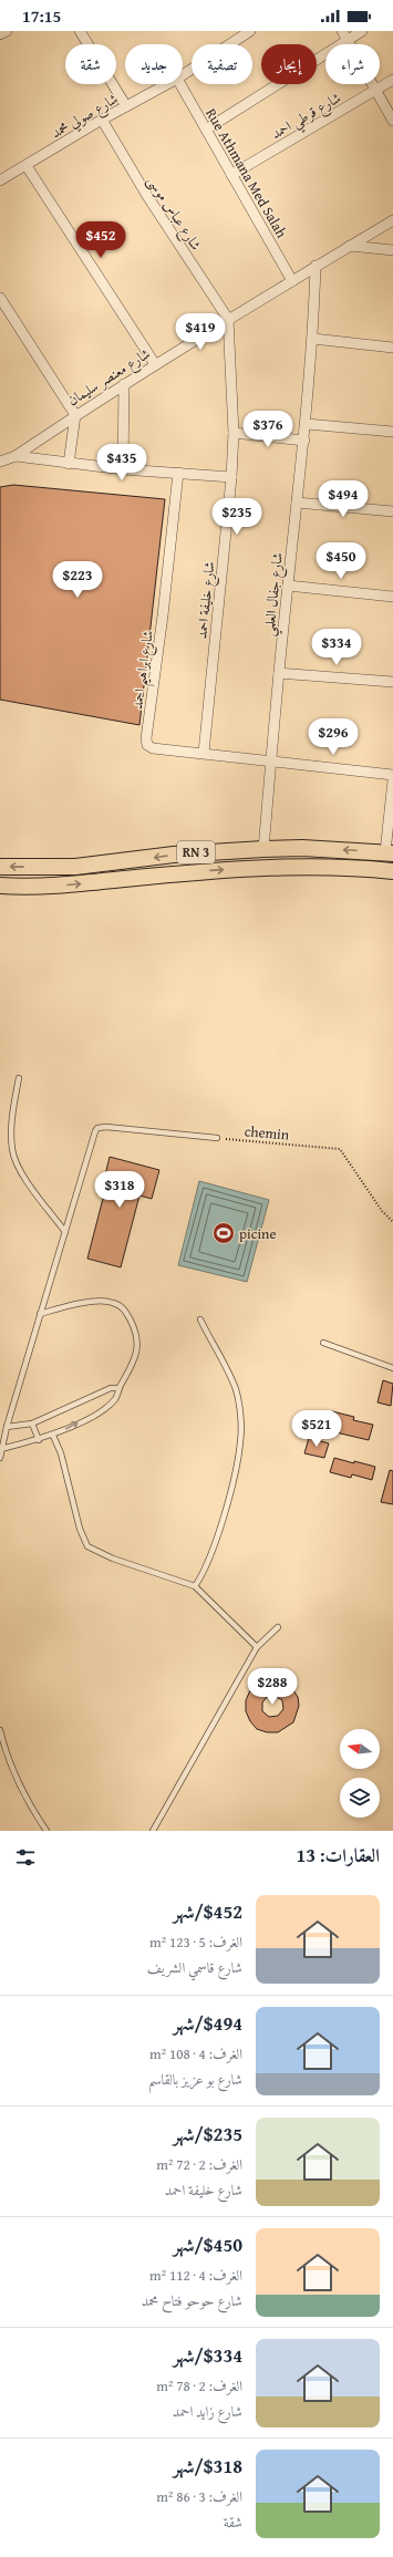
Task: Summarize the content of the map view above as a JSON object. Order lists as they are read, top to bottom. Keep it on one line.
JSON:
{"streets":{"main road":["RN 3"],"street":["شارع صولي محمد","شارع قرطي احمد","Rue Athmana Med Salah","شارع عباس موسى","شارع معنصر سليمان","شارع جفال العلمي","شارع خليفة احمد","شارع ابراهيم احمد"],"path":["chemin"]},"crossings":[["شارع صولي محمد","شارع عباس موسى"],["شارع قرطي احمد","Rue Athmana Med Salah"],["Rue Athmana Med Salah","شارع معنصر سليمان"],["شارع عباس موسى","شارع معنصر سليمان"],["شارع عباس موسى","شارع خليفة احمد"],["شارع معنصر سليمان","شارع جفال العلمي"],["شارع معنصر سليمان","شارع خليفة احمد"],["شارع جفال العلمي","شارع ابراهيم احمد"],["شارع جفال العلمي","RN 3"],["شارع خليفة احمد","شارع ابراهيم احمد"]],"places":{"sports":["picine"]},"north":"left","page":{"status":"17:15","chip":["شراء","إيجار","تصفية","جديد","شقة"],"price":["$452","$419","$376","$435","$494","$235","$450","$223","$334","$296","$318","$521","$288"],"heading":"العقارات: 13","list":[{"name":"$452/شهر","note":"الغرف: 5 · 123 m² · شارع قاسمي الشريف"},{"name":"$494/شهر","note":"الغرف: 4 · 108 m² · شارع بو عزيز بالقاسم"},{"name":"$235/شهر","note":"الغرف: 2 · 72 m² · شارع خليفة احمد"},{"name":"$450/شهر","note":"الغرف: 4 · 112 m² · شارع حوحو فتاح محمد"},{"name":"$334/شهر","note":"الغرف: 2 · 78 m² · شارع زايد احمد"},{"name":"$318/شهر","note":"الغرف: 3 · 86 m² · شقة"}]}}
